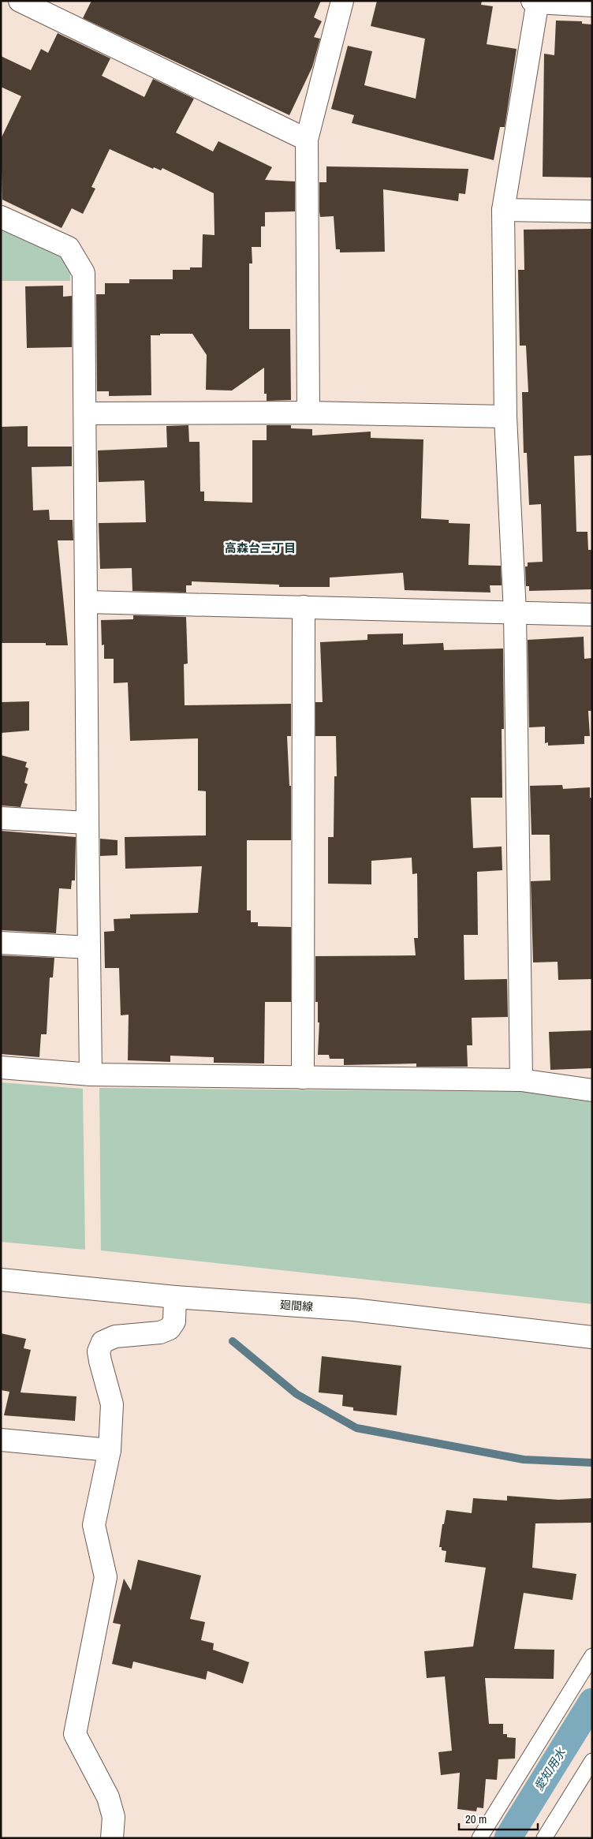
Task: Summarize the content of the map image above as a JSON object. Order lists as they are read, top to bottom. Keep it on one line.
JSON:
{"streets":{"street":["廻間線"]},"districts":["高森台三丁目"],"water":["愛知用水"],"scale_bar":"20 m"}
